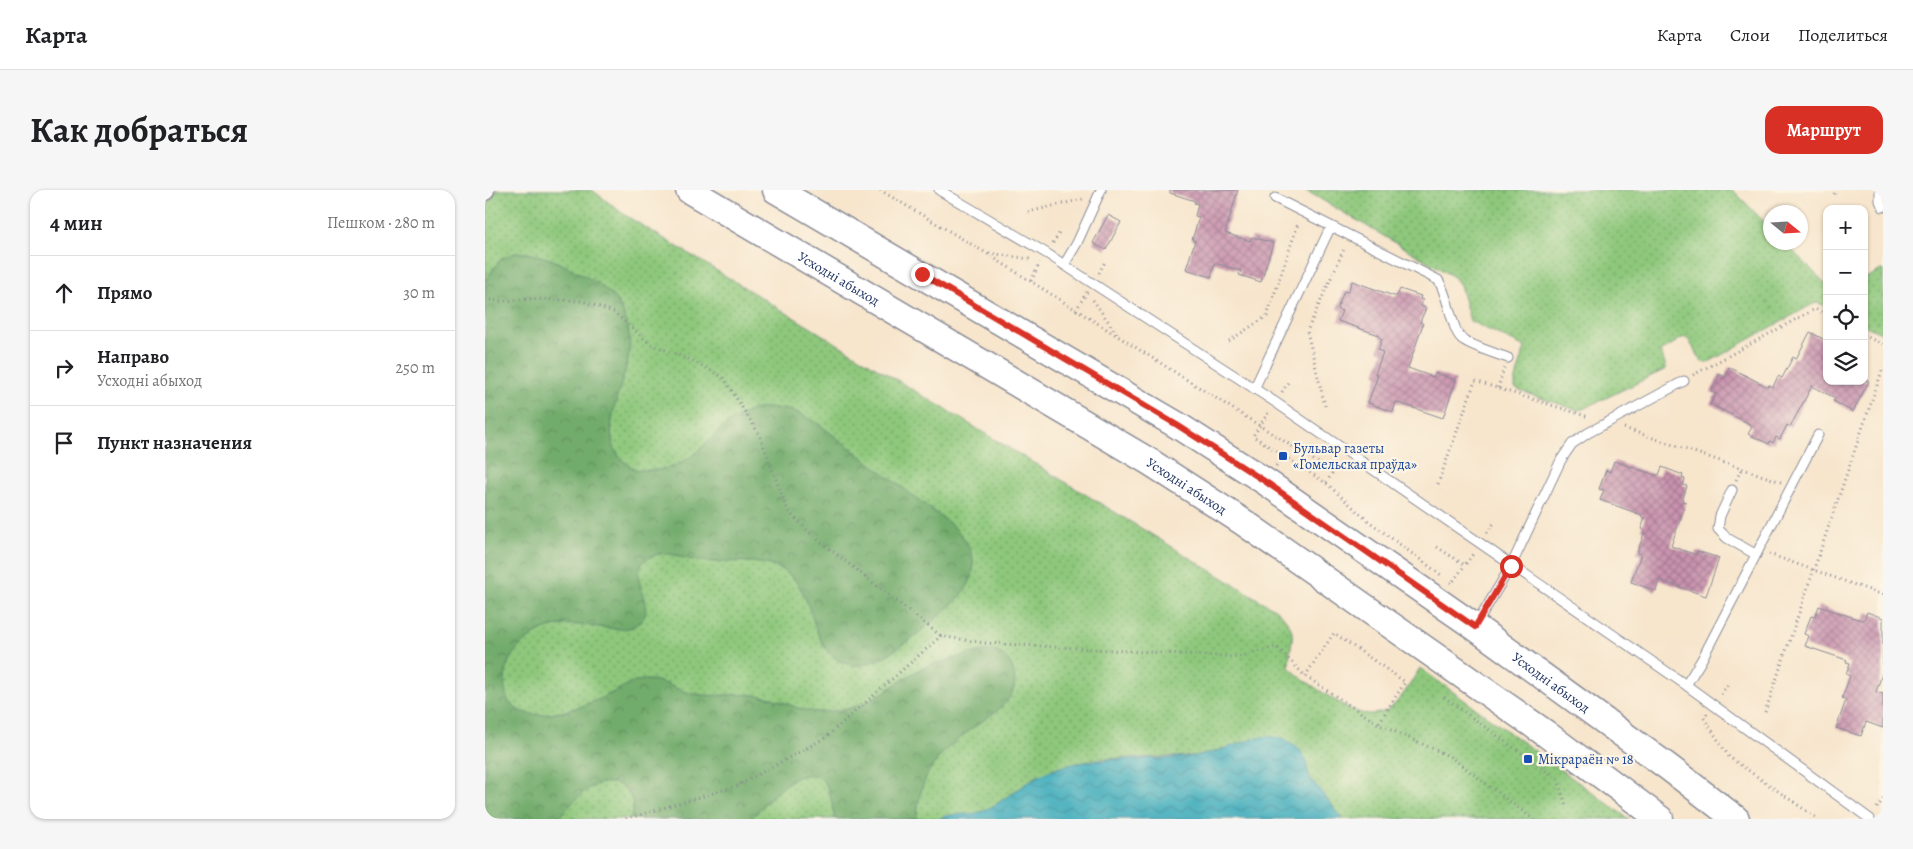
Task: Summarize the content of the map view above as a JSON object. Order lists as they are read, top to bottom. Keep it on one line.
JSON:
{"streets":{"main road":["Усходні абыход"]},"places":{"transit":["Бульвар газеты «Гомельская праўда»","Мікрараён № 18"]},"north":"right","page":{"header":"Карта","nav":["Карта","Слои","Поделиться"],"title":"Как добраться","buttons":"Маршрут","heading":["4 мин","Пешком · 280 m"],"map_buttons":["+","−"],"list":[["Прямо","30 m"],["Направо","Усходні абыход","250 m"],"Пункт назначения"]}}
